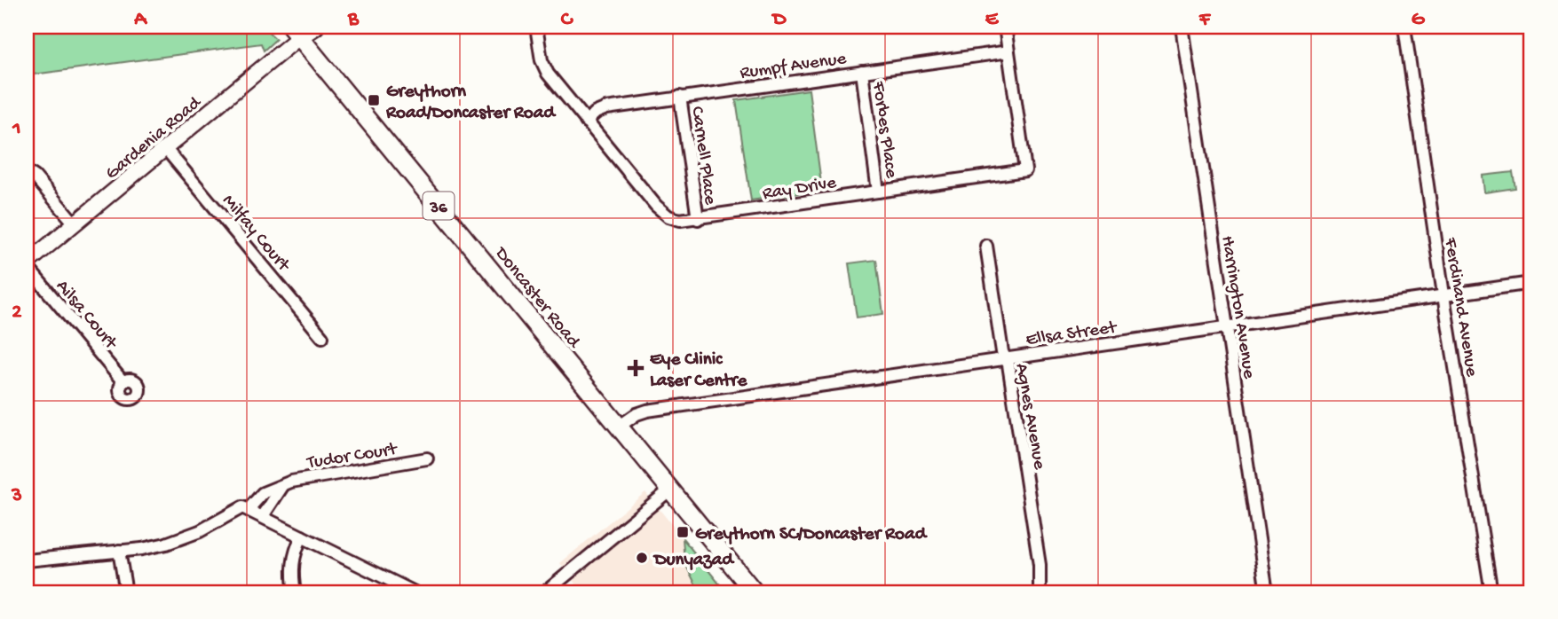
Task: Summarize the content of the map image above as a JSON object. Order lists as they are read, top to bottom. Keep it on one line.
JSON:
{"streets":{"main road":["36","Doncaster Road"],"street":["Rumpf Avenue","Forbes Place","Gardenia Road","Carnell Place","Ray Drive","Milfay Court","Harrington Avenue","Ferdinand Avenue","Ailsa Court","Ellsa Street","Agnes Avenue","Tudor Court"]},"crossings":[["Rumpf Avenue","Forbes Place"],["Rumpf Avenue","Carnell Place"],["Rumpf Avenue","Ray Drive"],["Forbes Place","Ray Drive"],["Gardenia Road","Milfay Court"],["Gardenia Road","Doncaster Road"],["Gardenia Road","Ailsa Court"],["Carnell Place","Ray Drive"],["Doncaster Road","Ellsa Street"],["Harrington Avenue","Ellsa Street"],["Ferdinand Avenue","Ellsa Street"],["Ellsa Street","Agnes Avenue"]],"places":{"transit":["Greythorn Road/Doncaster Road","Greythorn SC/Doncaster Road"],"health":["Eye Clinic Laser Centre"],"other":["Dunyazad"]},"grid":{"columns":["A","B","C","D","E","F","G"],"rows":["1","2","3"]}}
